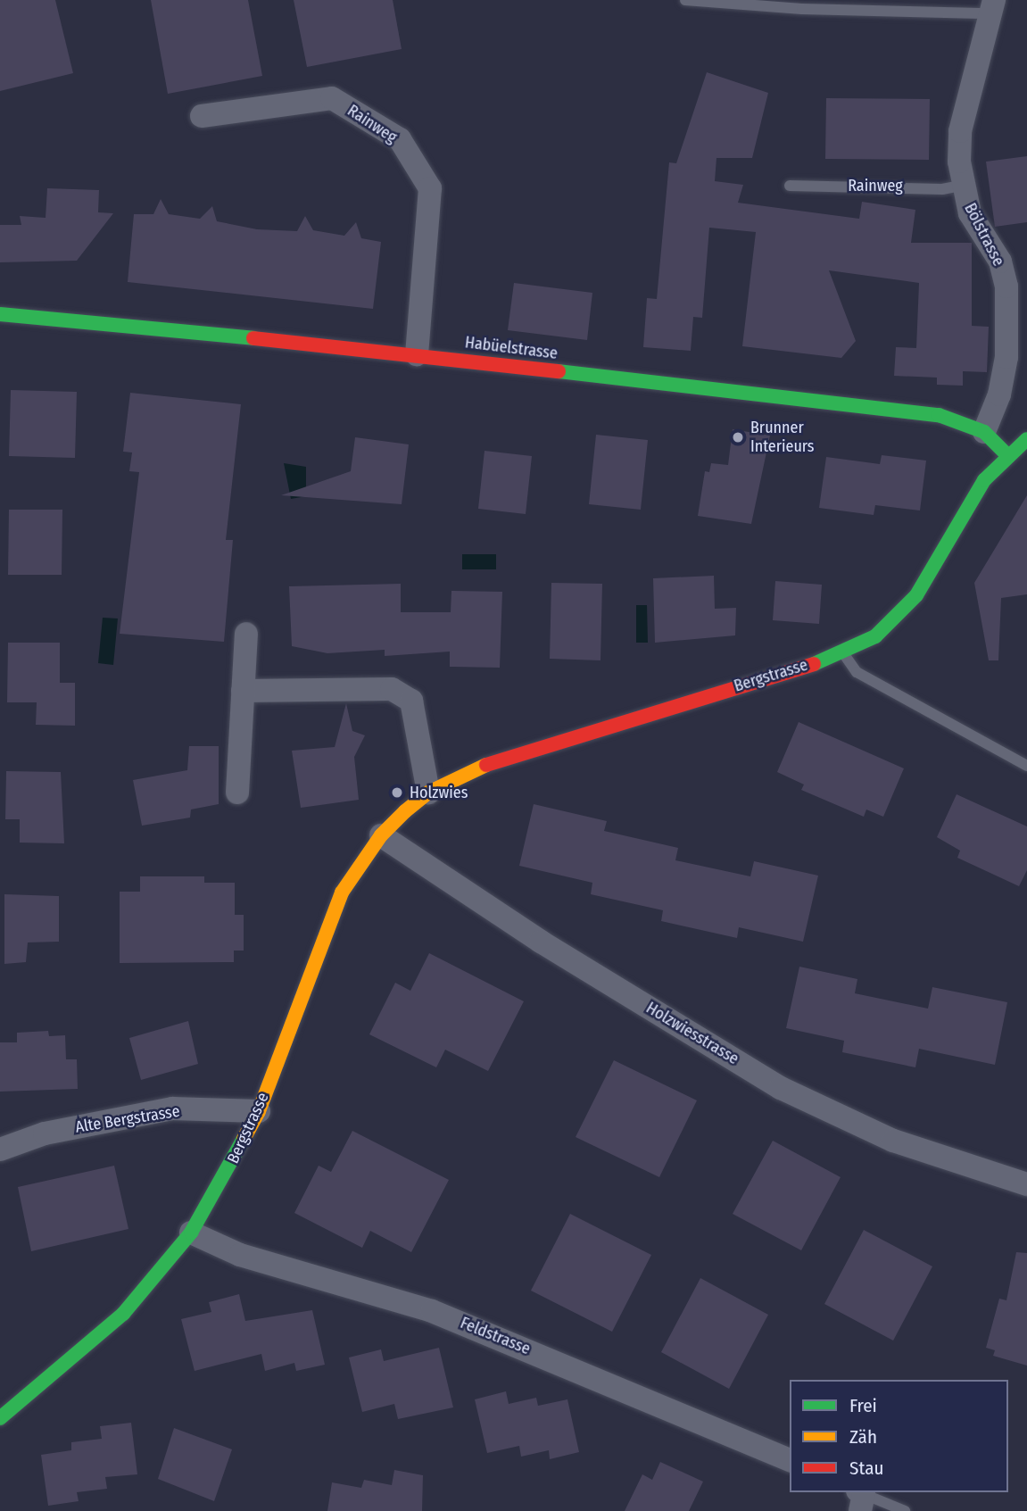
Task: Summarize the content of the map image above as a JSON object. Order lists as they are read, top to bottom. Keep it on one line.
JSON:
{"streets":{"street":["Rainweg","Bölstrasse","Habüelstrasse","Bergstrasse","Holzwiesstrasse","Alte Bergstrasse","Feldstrasse"]},"crossings":[["Rainweg","Bölstrasse"],["Rainweg","Habüelstrasse"],["Bölstrasse","Habüelstrasse"],["Habüelstrasse","Bergstrasse"],["Bergstrasse","Holzwiesstrasse"],["Bergstrasse","Alte Bergstrasse"],["Bergstrasse","Feldstrasse"]],"places":["Brunner Interieurs","Holzwies"],"legend":["Frei","Zäh","Stau"]}
